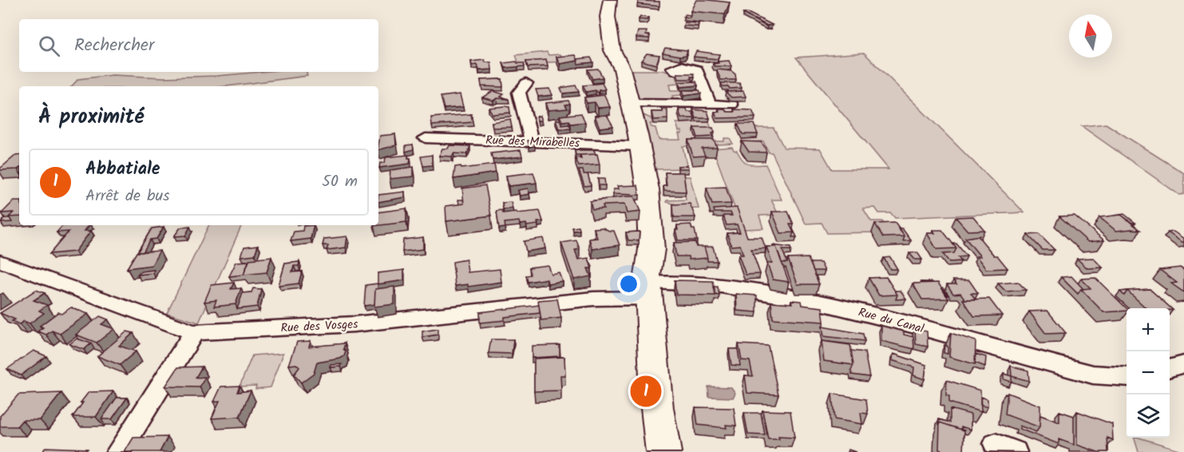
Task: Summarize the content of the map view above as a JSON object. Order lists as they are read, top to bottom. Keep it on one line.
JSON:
{"streets":{"street":["Rue des Mirabelles","Rue du Canal","Rue des Vosges"]},"crossings":[["Rue du Canal","Rue des Vosges"]],"north":"top","page":{"search":"Rechercher","heading":"À proximité","list":[{"mark":"1","name":"Abbatiale","note":"Arrêt de bus","value":"50 m"}],"map_buttons":["+","−"],"pins":"1"}}
